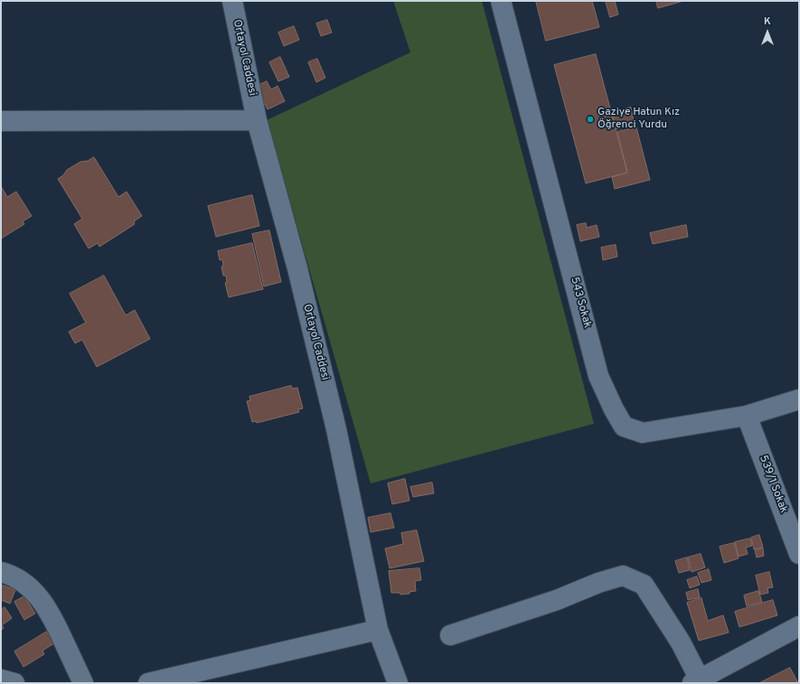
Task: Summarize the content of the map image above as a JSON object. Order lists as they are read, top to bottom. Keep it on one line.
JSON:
{"streets":{"street":["Ortayol Caddesi","543 Sokak","539/1 Sokak"]},"crossings":[["543 Sokak","539/1 Sokak"]],"places":["Gaziye Hatun Kız Öğrenci Yurdu"],"north":"top"}
